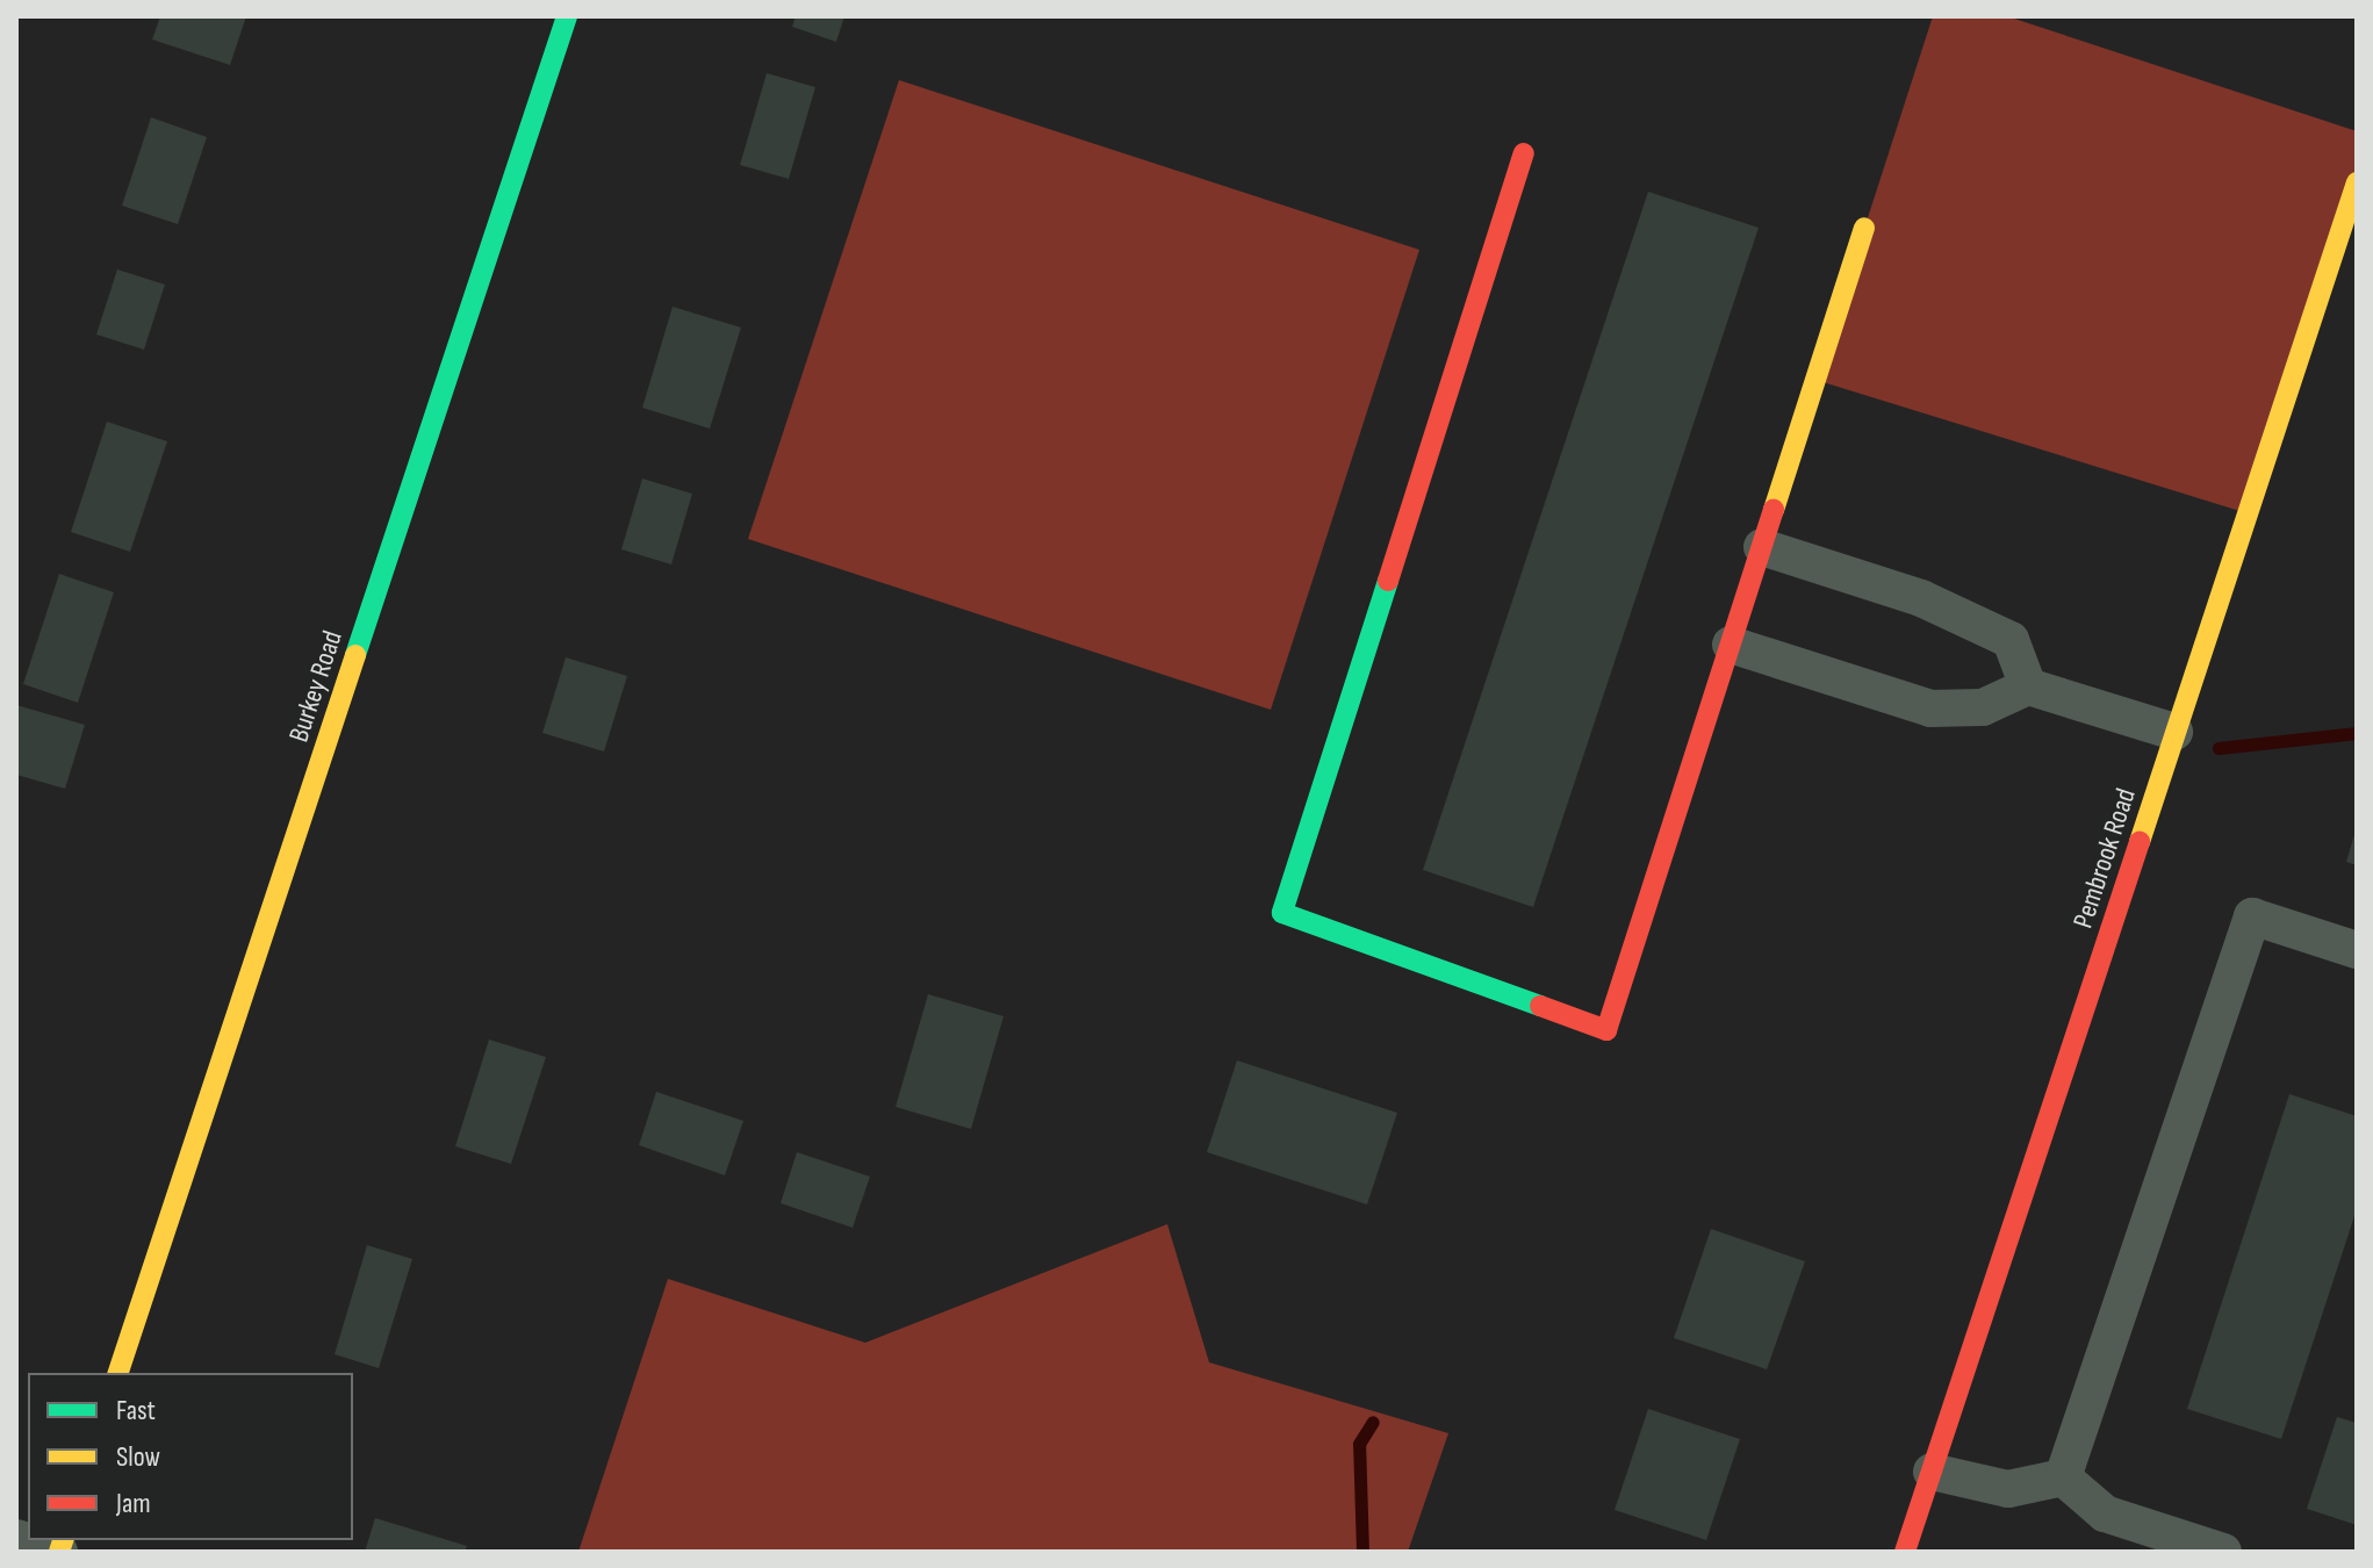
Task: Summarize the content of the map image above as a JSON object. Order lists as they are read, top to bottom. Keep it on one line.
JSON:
{"streets":{"street":["Burkey Road","Pembrook Road"]},"legend":["Fast","Slow","Jam"]}
